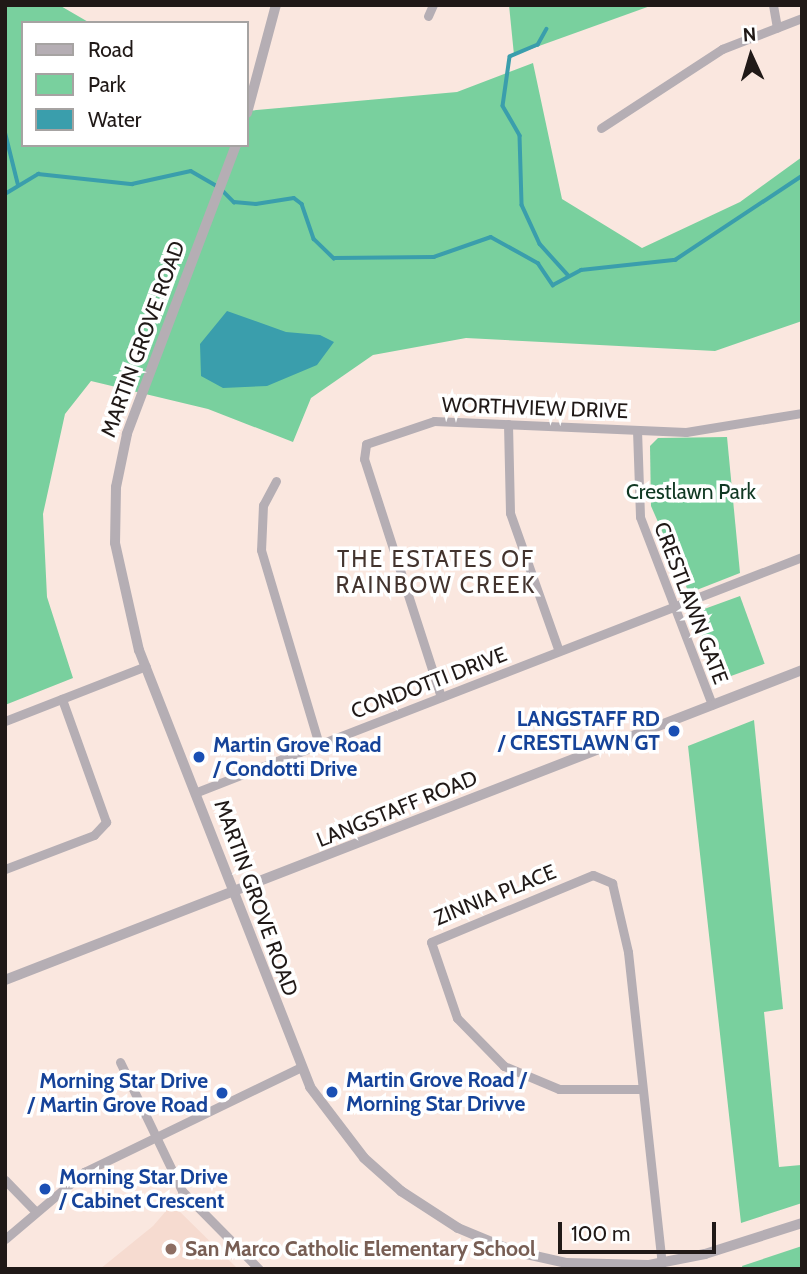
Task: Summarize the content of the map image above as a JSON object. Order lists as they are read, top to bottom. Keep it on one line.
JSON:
{"streets":{"street":["MARTIN GROVE ROAD","WORTHVIEW DRIVE","CRESTLAWN GATE","CONDOTTI DRIVE","LANGSTAFF ROAD","ZINNIA PLACE"]},"crossings":[["MARTIN GROVE ROAD","CONDOTTI DRIVE"],["MARTIN GROVE ROAD","LANGSTAFF ROAD"],["MARTIN GROVE ROAD","ZINNIA PLACE"],["WORTHVIEW DRIVE","CRESTLAWN GATE"],["WORTHVIEW DRIVE","CONDOTTI DRIVE"],["CRESTLAWN GATE","CONDOTTI DRIVE"],["CRESTLAWN GATE","LANGSTAFF ROAD"]],"districts":["THE ESTATES OF RAINBOW CREEK"],"parks":["Crestlawn Park"],"places":["LANGSTAFF RD / CRESTLAWN GT","Martin Grove Road / Condotti Drive","Martin Grove Road / Morning Star Drivve","Morning Star Drive / Martin Grove Road","Morning Star Drive / Cabinet Crescent","San Marco Catholic Elementary School"],"legend":["Road","Park","Water"],"scale_bar":"100 m","north":"top"}
